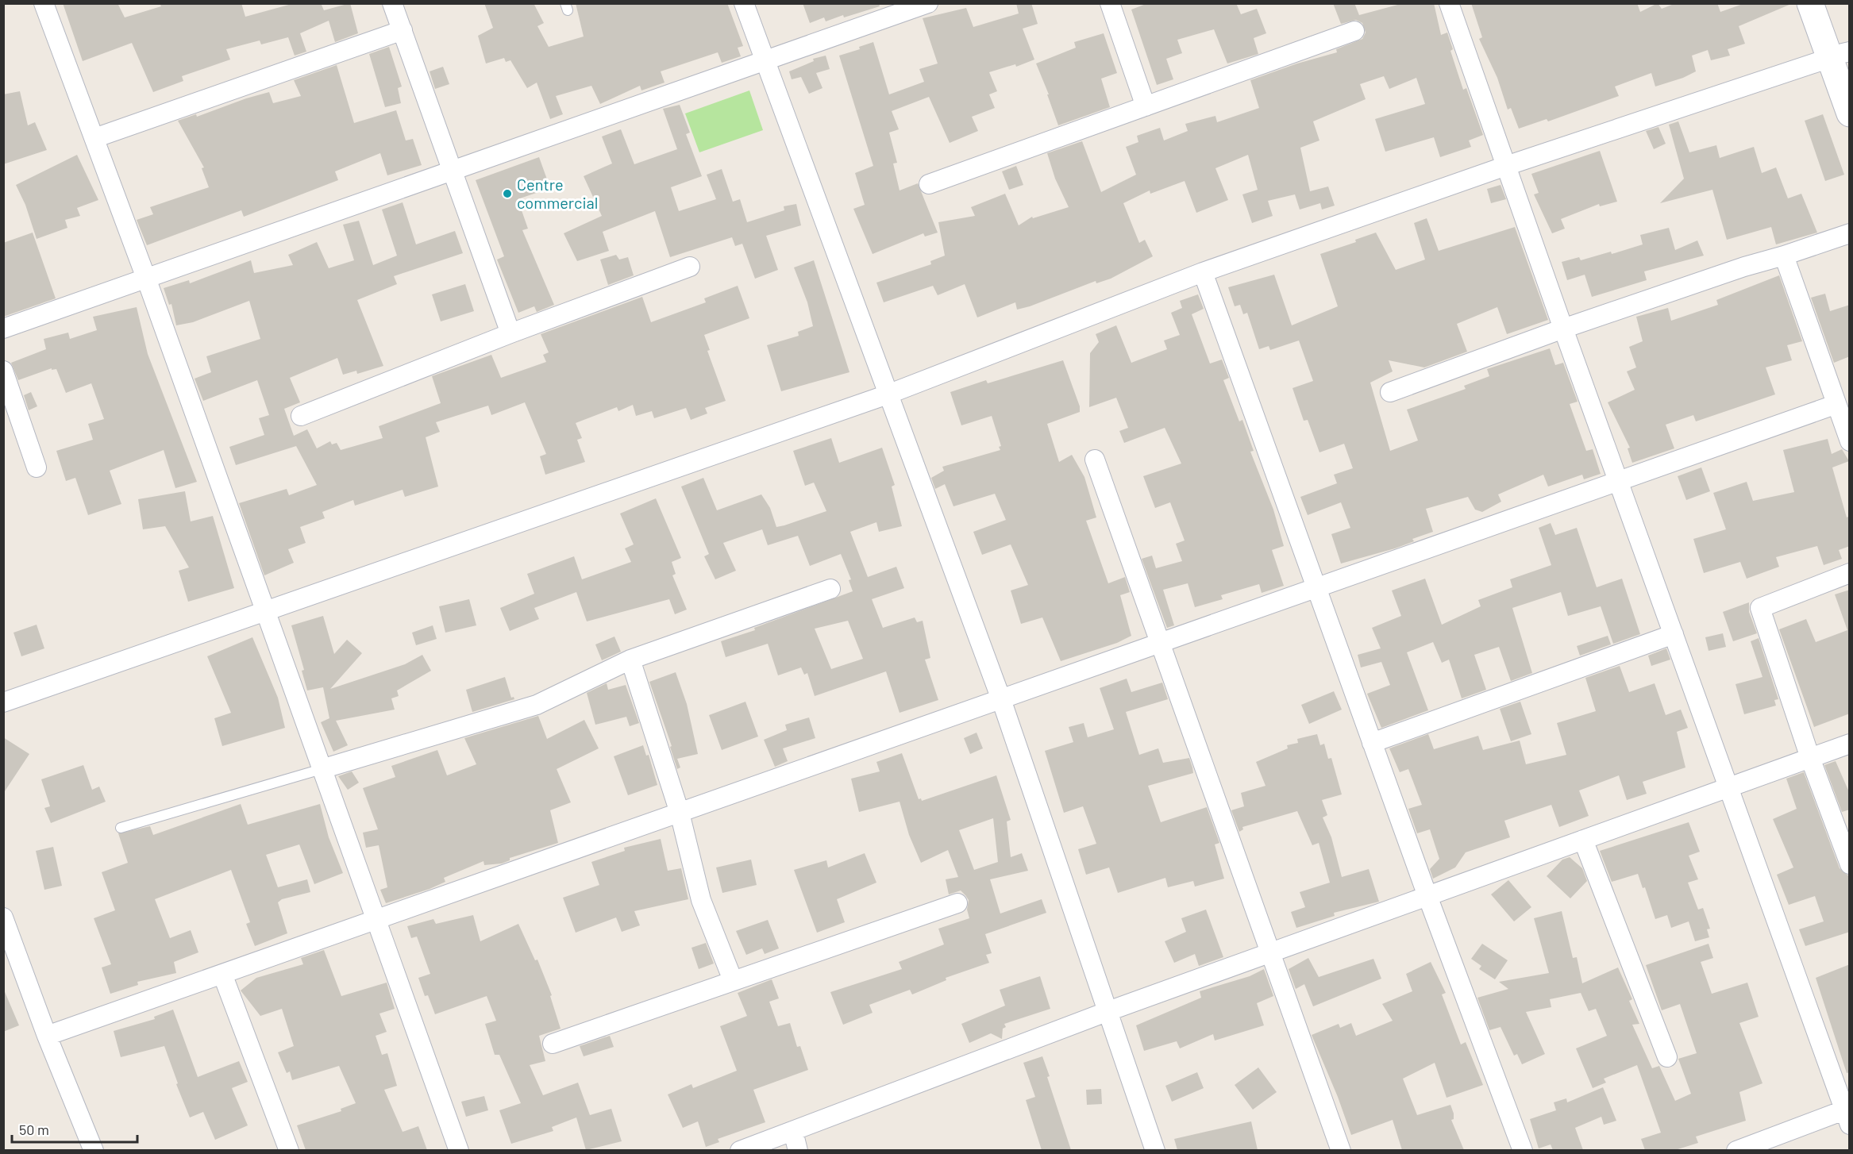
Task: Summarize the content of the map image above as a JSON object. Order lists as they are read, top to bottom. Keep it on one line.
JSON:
{"places":["Centre commercial"],"scale_bar":"50 m"}
